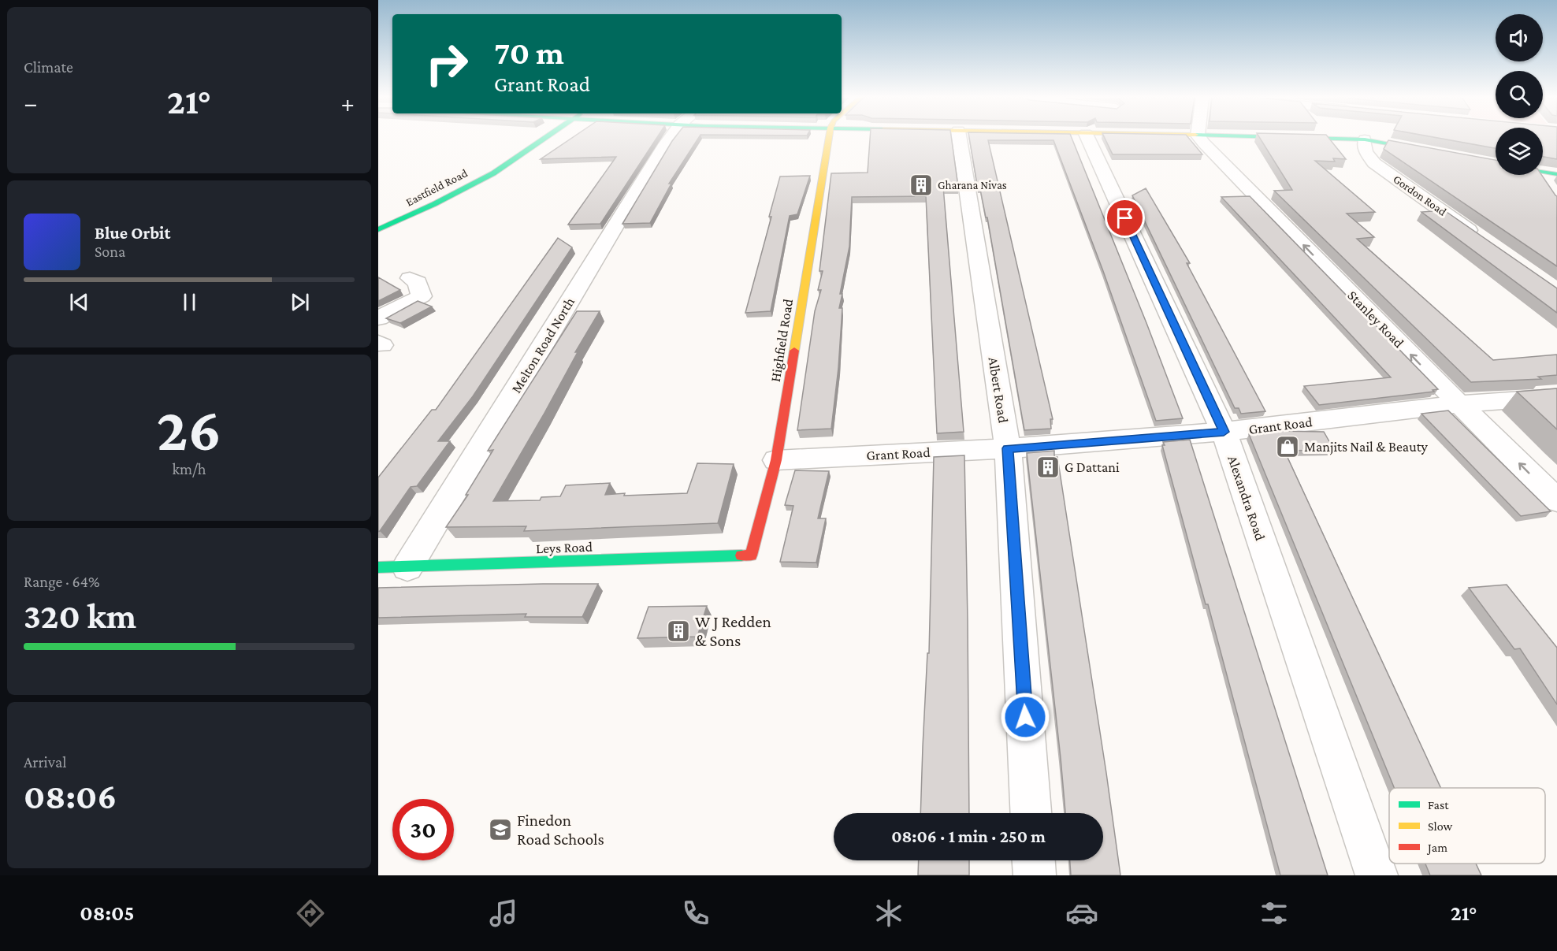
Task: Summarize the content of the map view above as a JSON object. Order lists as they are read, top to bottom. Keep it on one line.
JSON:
{"streets":{"street":["Eastfield Road","Gordon Road","Stanley Road","Highfield Road","Melton Road North","Albert Road","Grant Road","Alexandra Road","Leys Road"]},"crossings":[["Stanley Road","Grant Road"],["Highfield Road","Grant Road"],["Highfield Road","Leys Road"],["Melton Road North","Leys Road"],["Albert Road","Grant Road"],["Grant Road","Alexandra Road"]],"one_way":["Stanley Road"],"places":{"building":["Gharana Nivas","G Dattani","W J Redden & Sons"],"shop":["Manjits Nail & Beauty"],"school or university":["Finedon Road Schools"]},"legend":["Fast","Slow","Jam"],"page":{"tile":["Climate",["26","km/h"],["Range · 64%","320 km"],["Arrival","08:06"]],"turn":["70 m","Grant Road"],"heat":["−","21°","+"],"song":["Blue Orbit","Sona"],"limit":"30","trip":"08:06 · 1 min · 250 m","tabs":["08:05","21°"]}}
